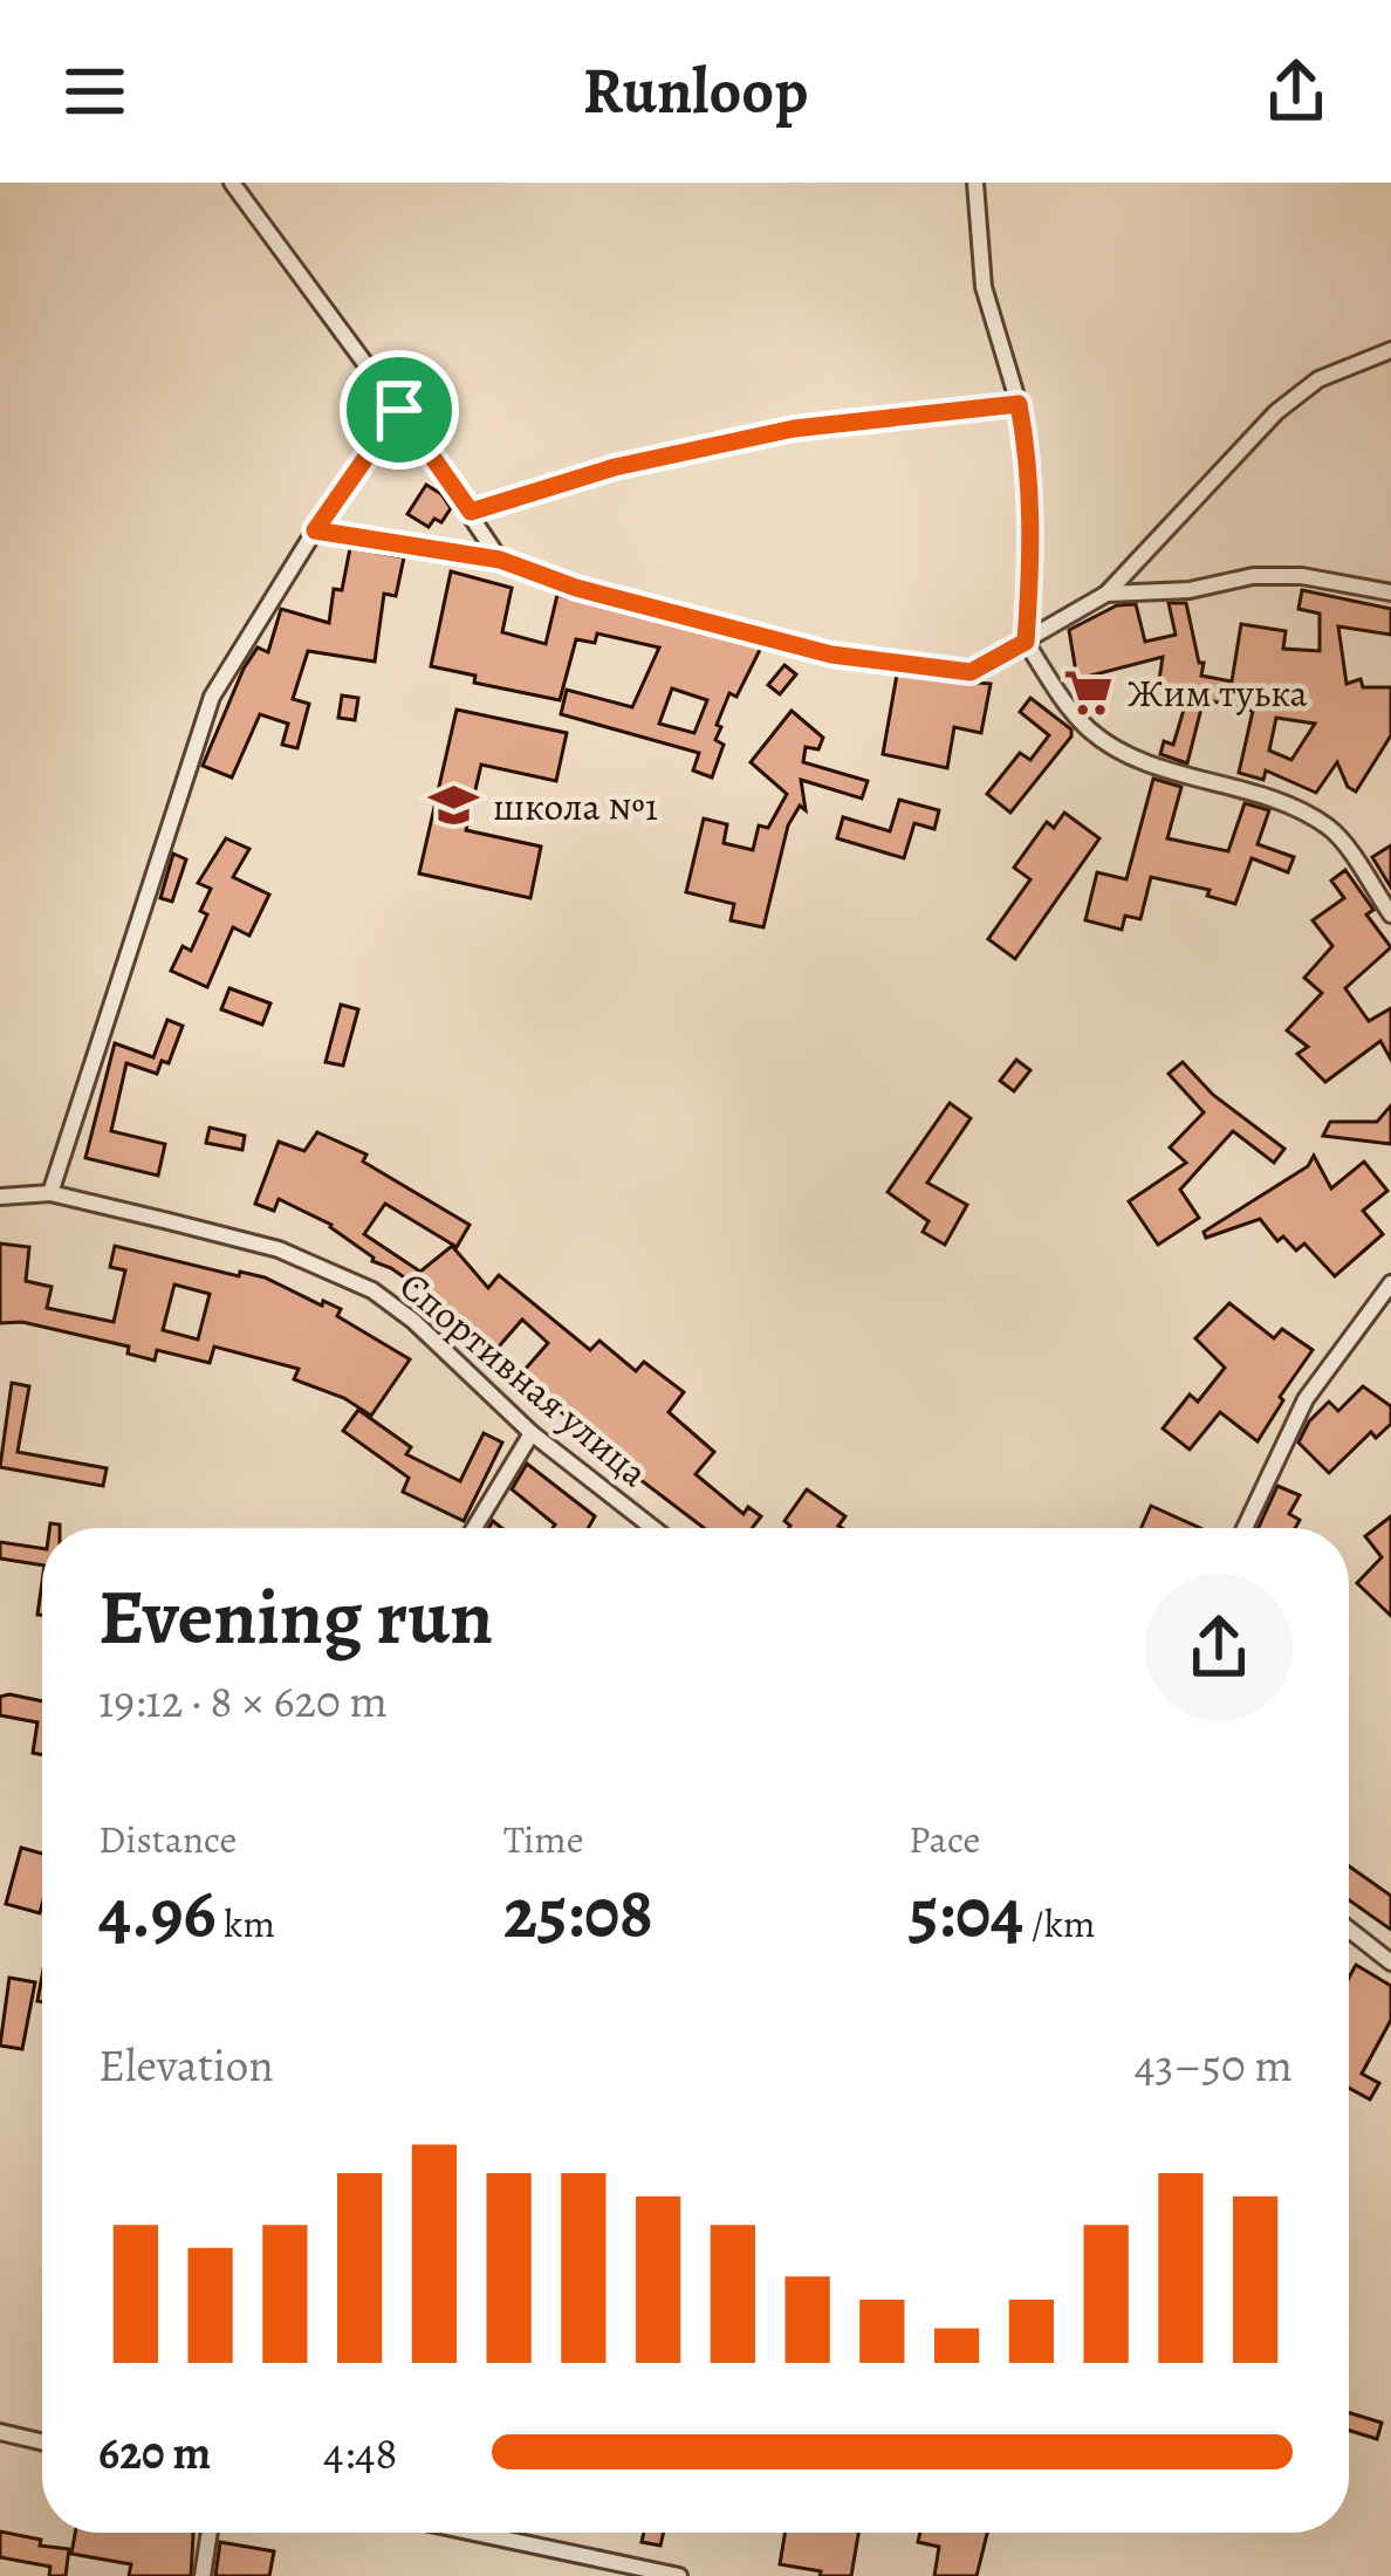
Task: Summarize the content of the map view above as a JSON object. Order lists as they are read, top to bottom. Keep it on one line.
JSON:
{"streets":{"street":["Спортивная улица"]},"places":{"supermarket":["Жим туька"],"school or university":["школа №1"]},"page":{"header":"Runloop","heading":["Evening run","19:12 · 8 × 620 m"],"stats":[["Distance","4.96 km"],["Time","25:08"],["Pace","5:04 /km"]],"chart":["Elevation","43–50 m"],"list":[{"name":"620 m","note":"4:48"}]}}
